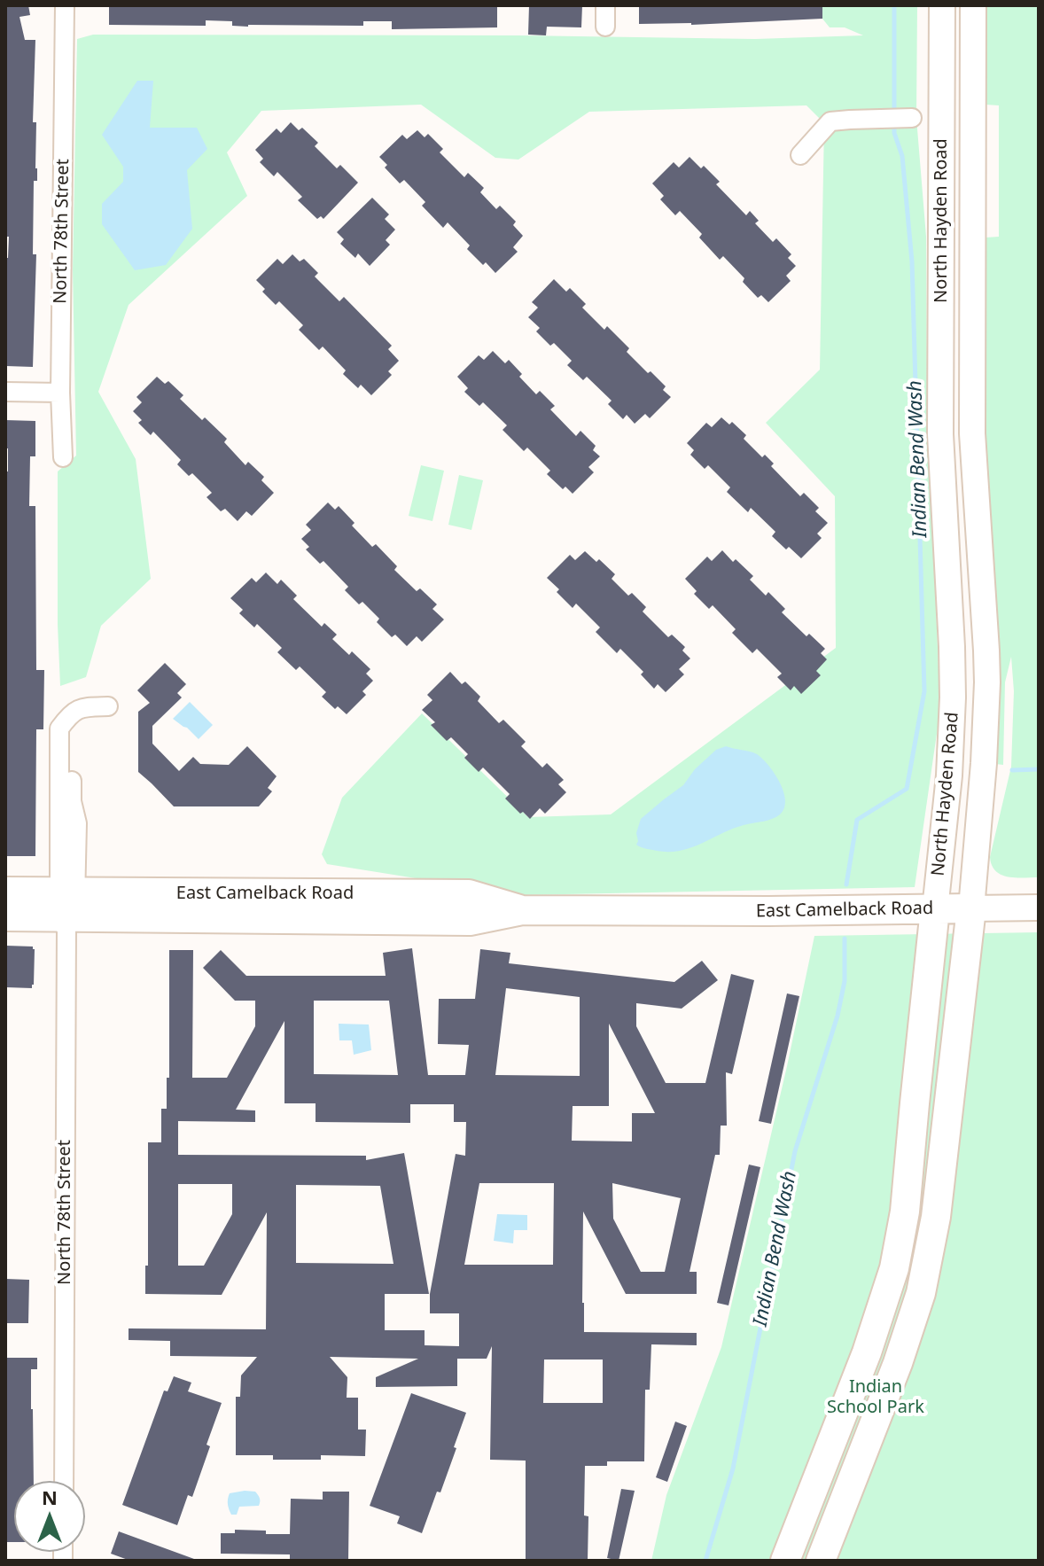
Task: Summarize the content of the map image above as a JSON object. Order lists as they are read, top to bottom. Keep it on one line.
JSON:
{"streets":{"main road":["North Hayden Road","East Camelback Road"],"street":["North 78th Street"]},"crossings":[["North Hayden Road","East Camelback Road"],["North 78th Street","East Camelback Road"]],"water":["Indian Bend Wash"],"parks":["Indian School Park"],"north":"top"}
